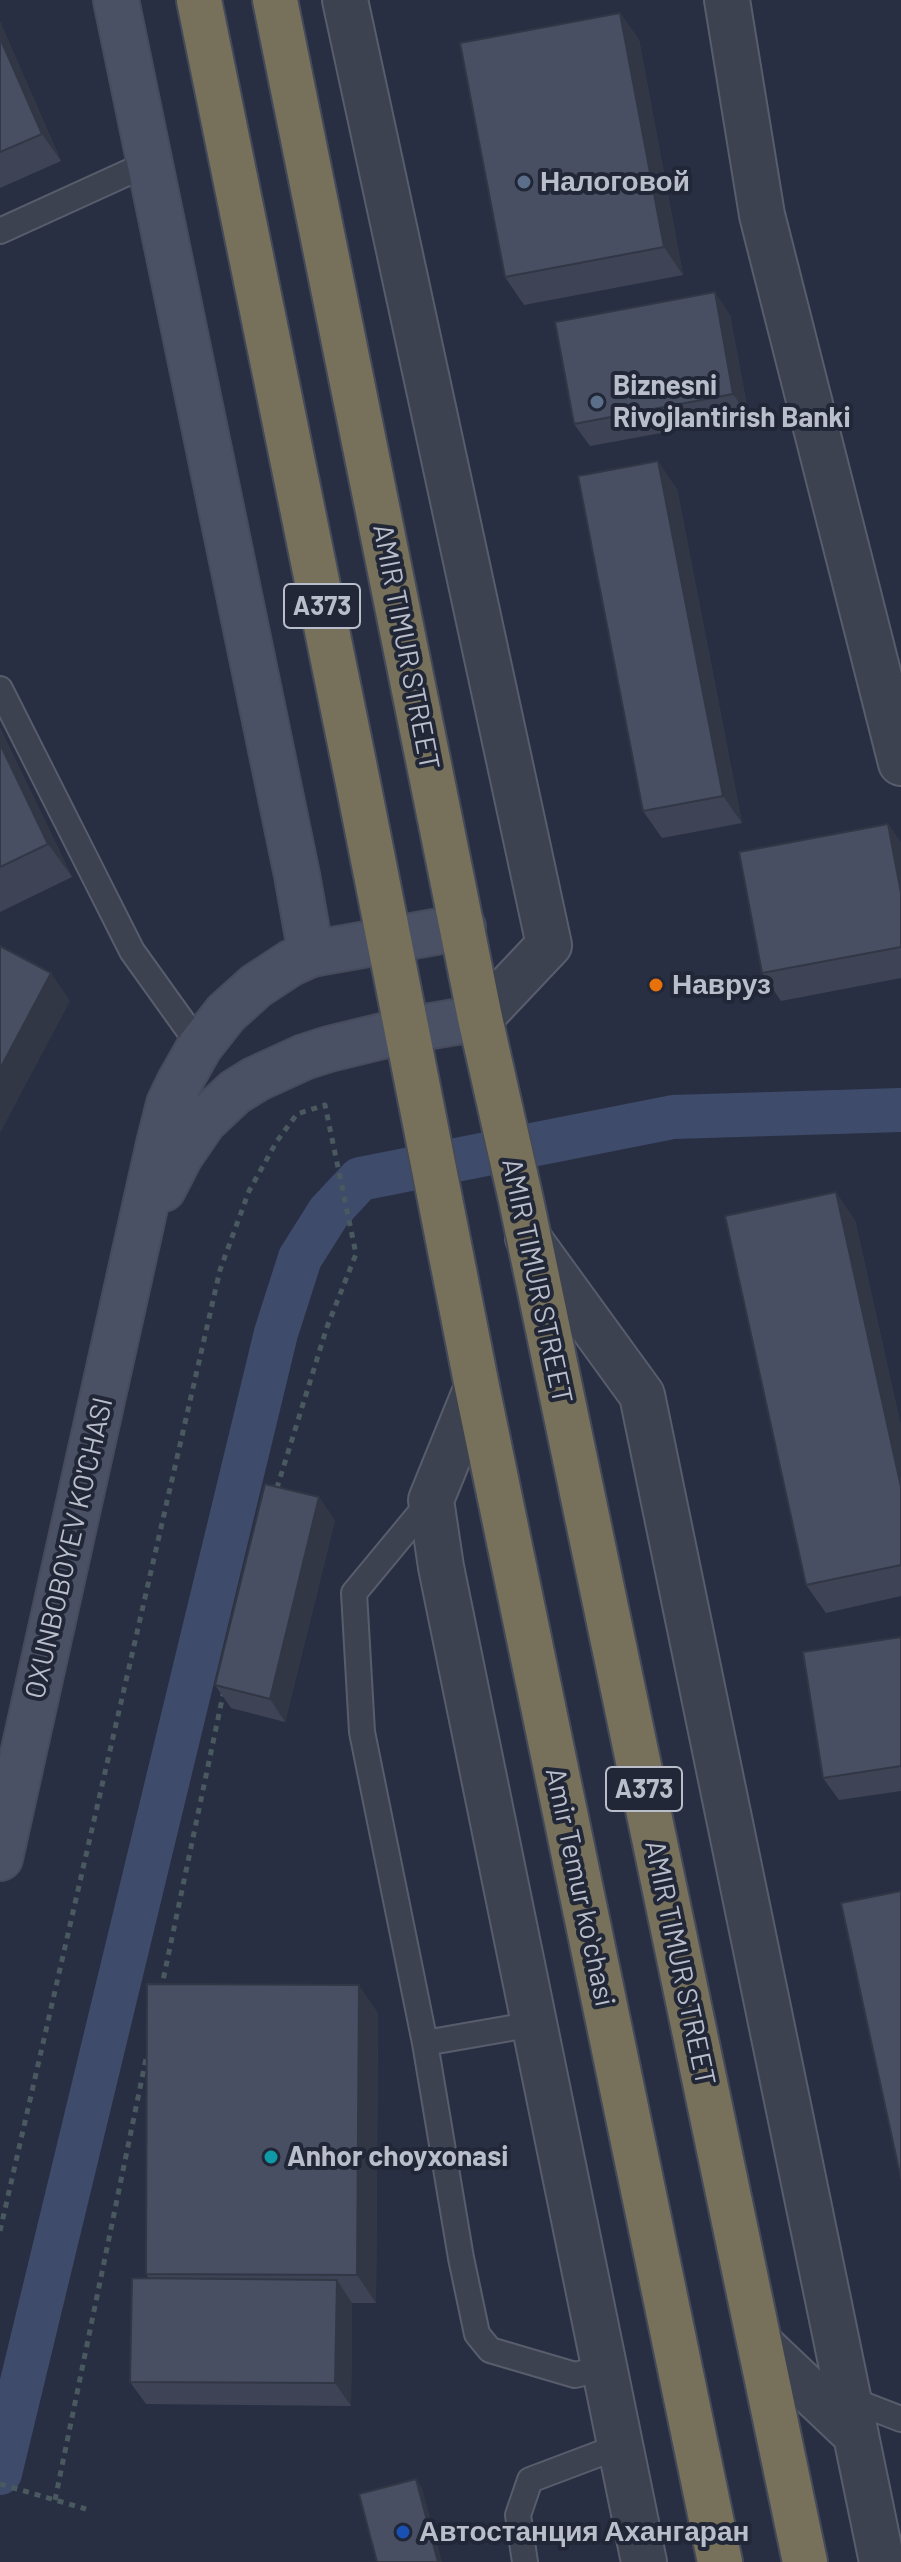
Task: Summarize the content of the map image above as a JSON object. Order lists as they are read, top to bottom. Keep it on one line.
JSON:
{"streets":{"highway":["A373","AMIR TIMUR STREET","Amir Temur koʻchasi"],"main road":["OXUNBOBOYEV KO'CHASI"]},"crossings":[["A373","OXUNBOBOYEV KO'CHASI"],["A373","Amir Temur koʻchasi"],["AMIR TIMUR STREET","OXUNBOBOYEV KO'CHASI"],["OXUNBOBOYEV KO'CHASI","Amir Temur koʻchasi"]],"places":["Налоговой","Biznesni Rivojlantirish Banki","Навруз","Anhor choyxonasi","Автостанция Ахангаран"]}
